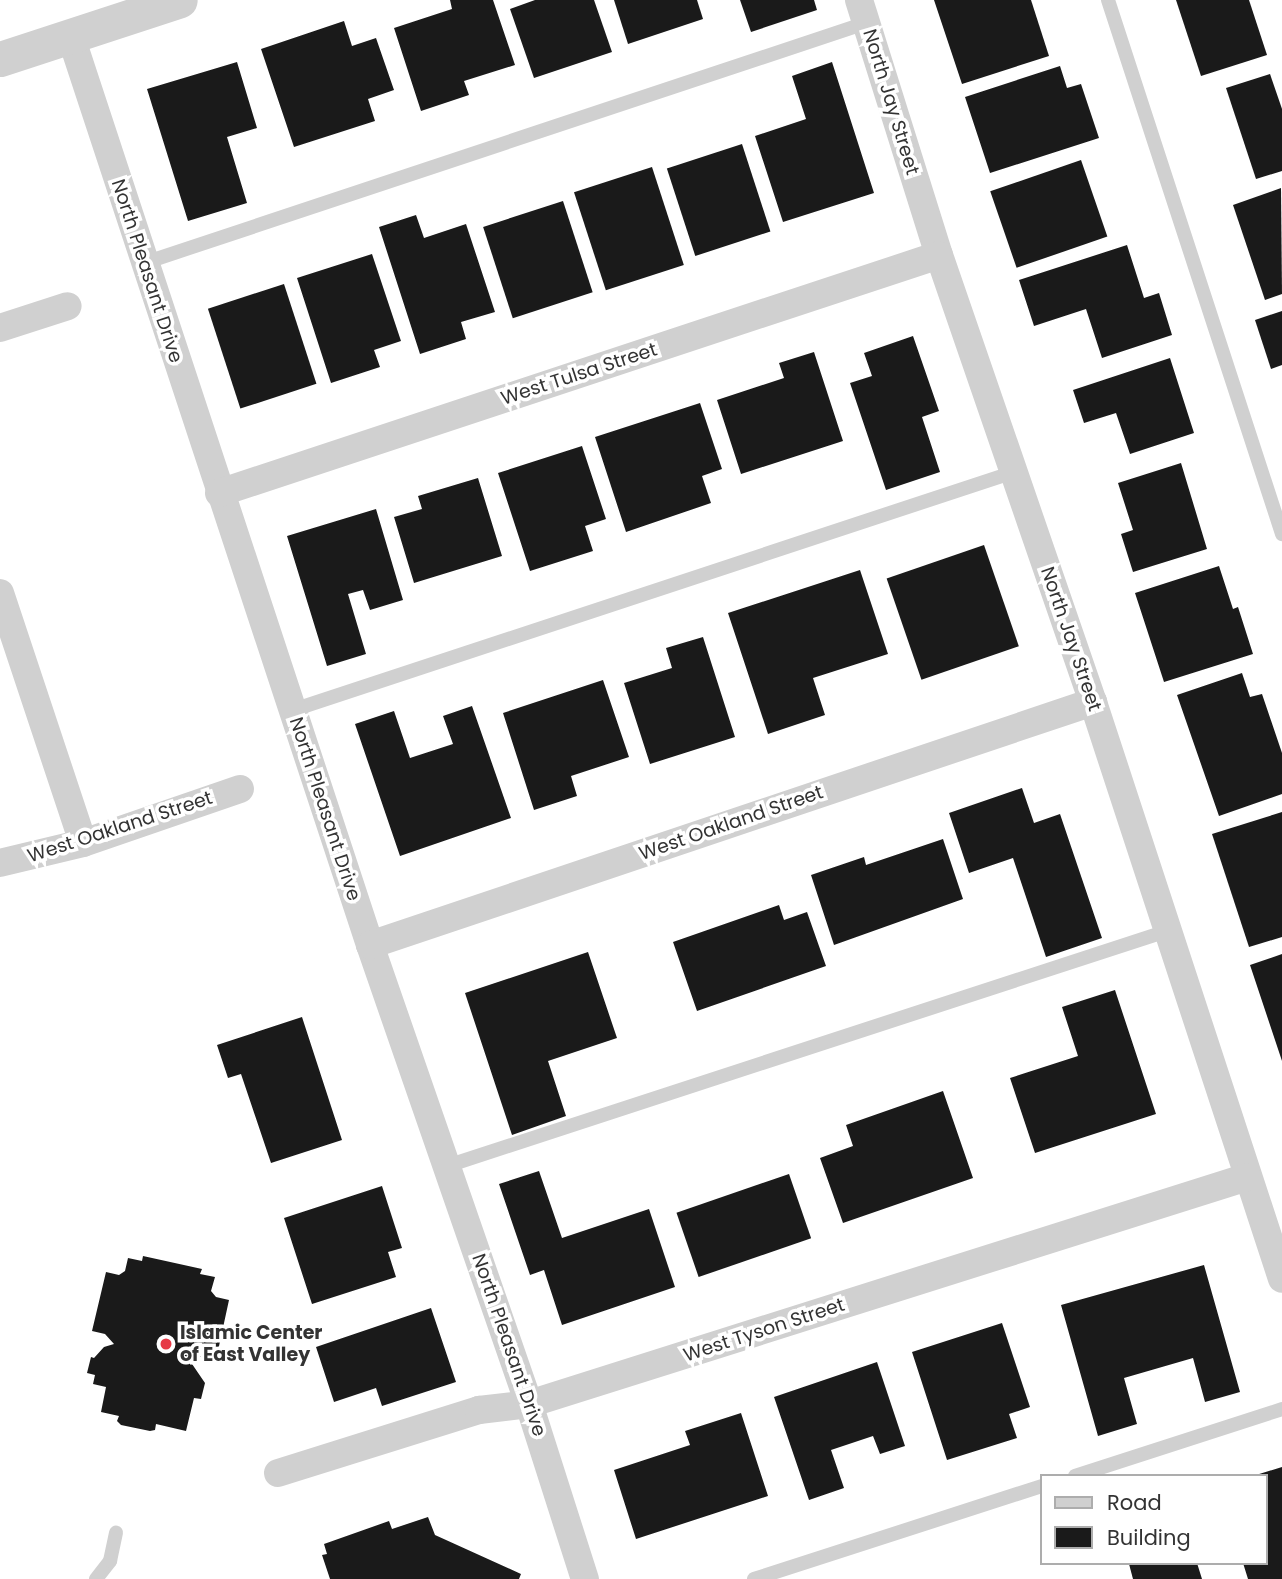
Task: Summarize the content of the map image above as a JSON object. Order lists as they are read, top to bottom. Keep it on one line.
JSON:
{"streets":{"street":["North Jay Street","North Pleasant Drive","West Tulsa Street","West Oakland Street","West Tyson Street"]},"crossings":[["North Jay Street","West Tulsa Street"],["North Jay Street","West Oakland Street"],["North Jay Street","West Tyson Street"],["North Pleasant Drive","West Tulsa Street"],["North Pleasant Drive","West Oakland Street"],["North Pleasant Drive","West Tyson Street"]],"places":["Islamic Center of East Valley"],"legend":["Road","Building"]}
